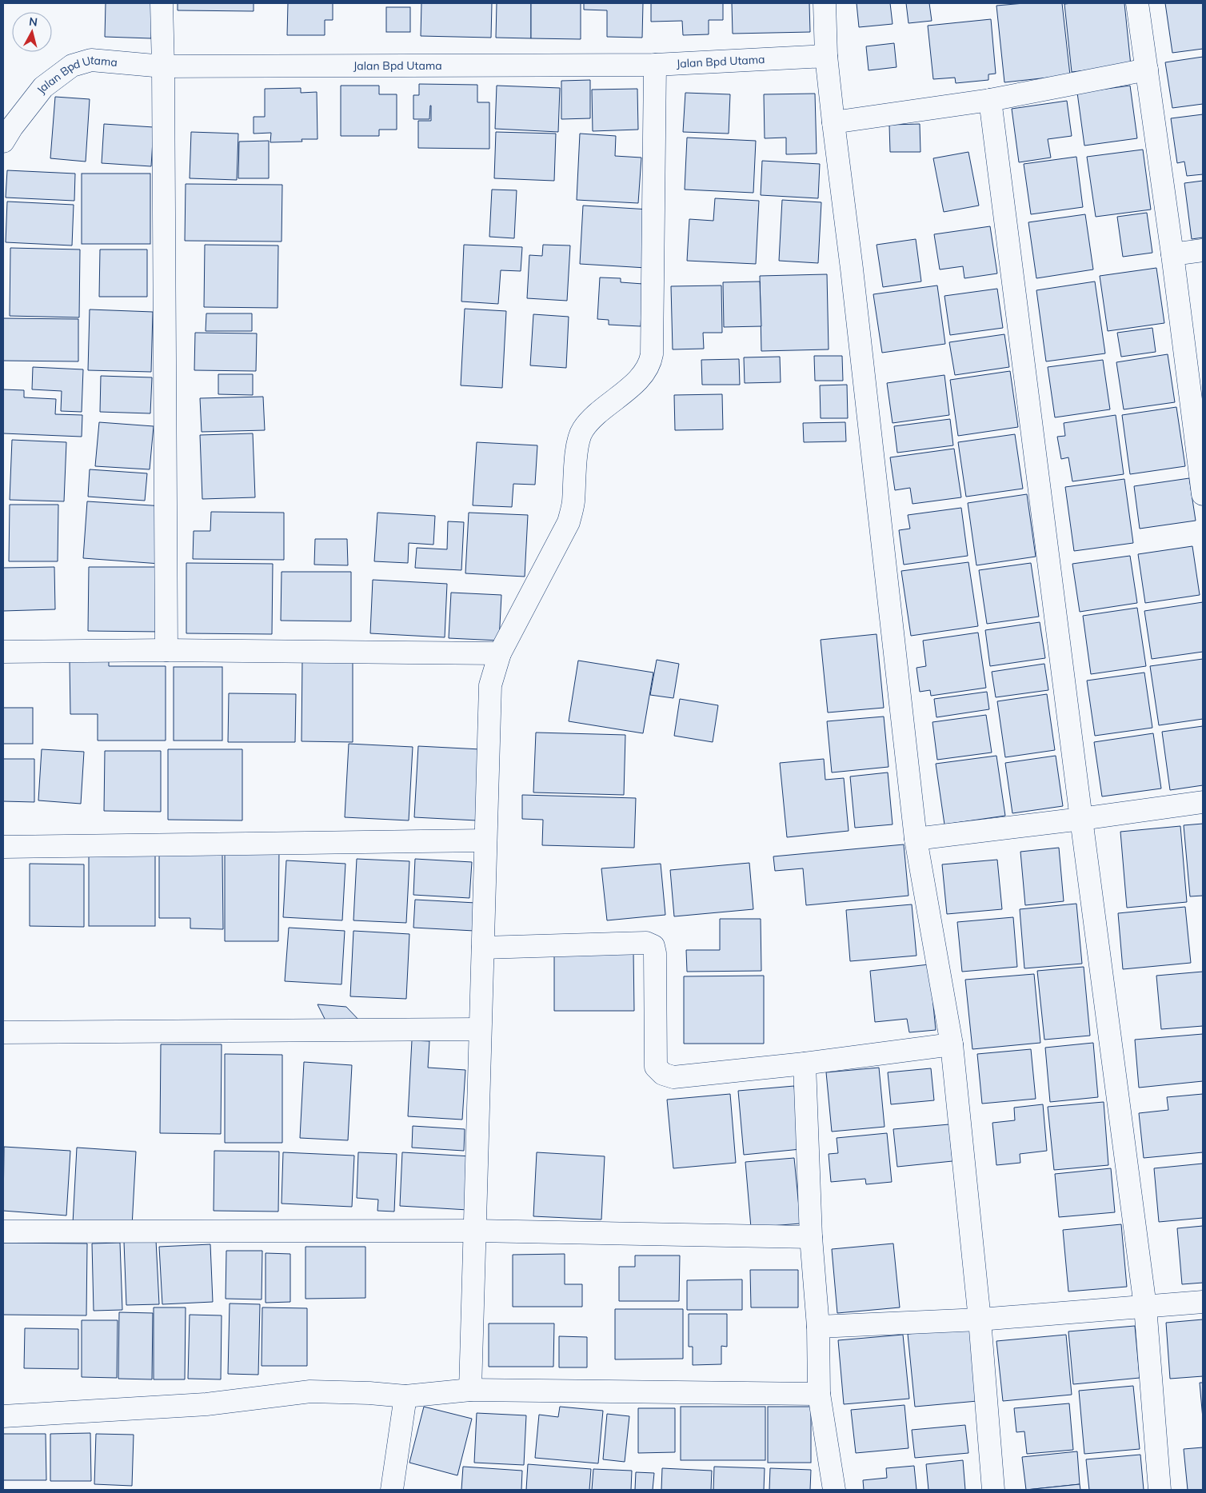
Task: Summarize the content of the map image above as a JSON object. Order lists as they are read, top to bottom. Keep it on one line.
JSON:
{"streets":{"street":["Jalan Bpd Utama"]},"north":"top"}
